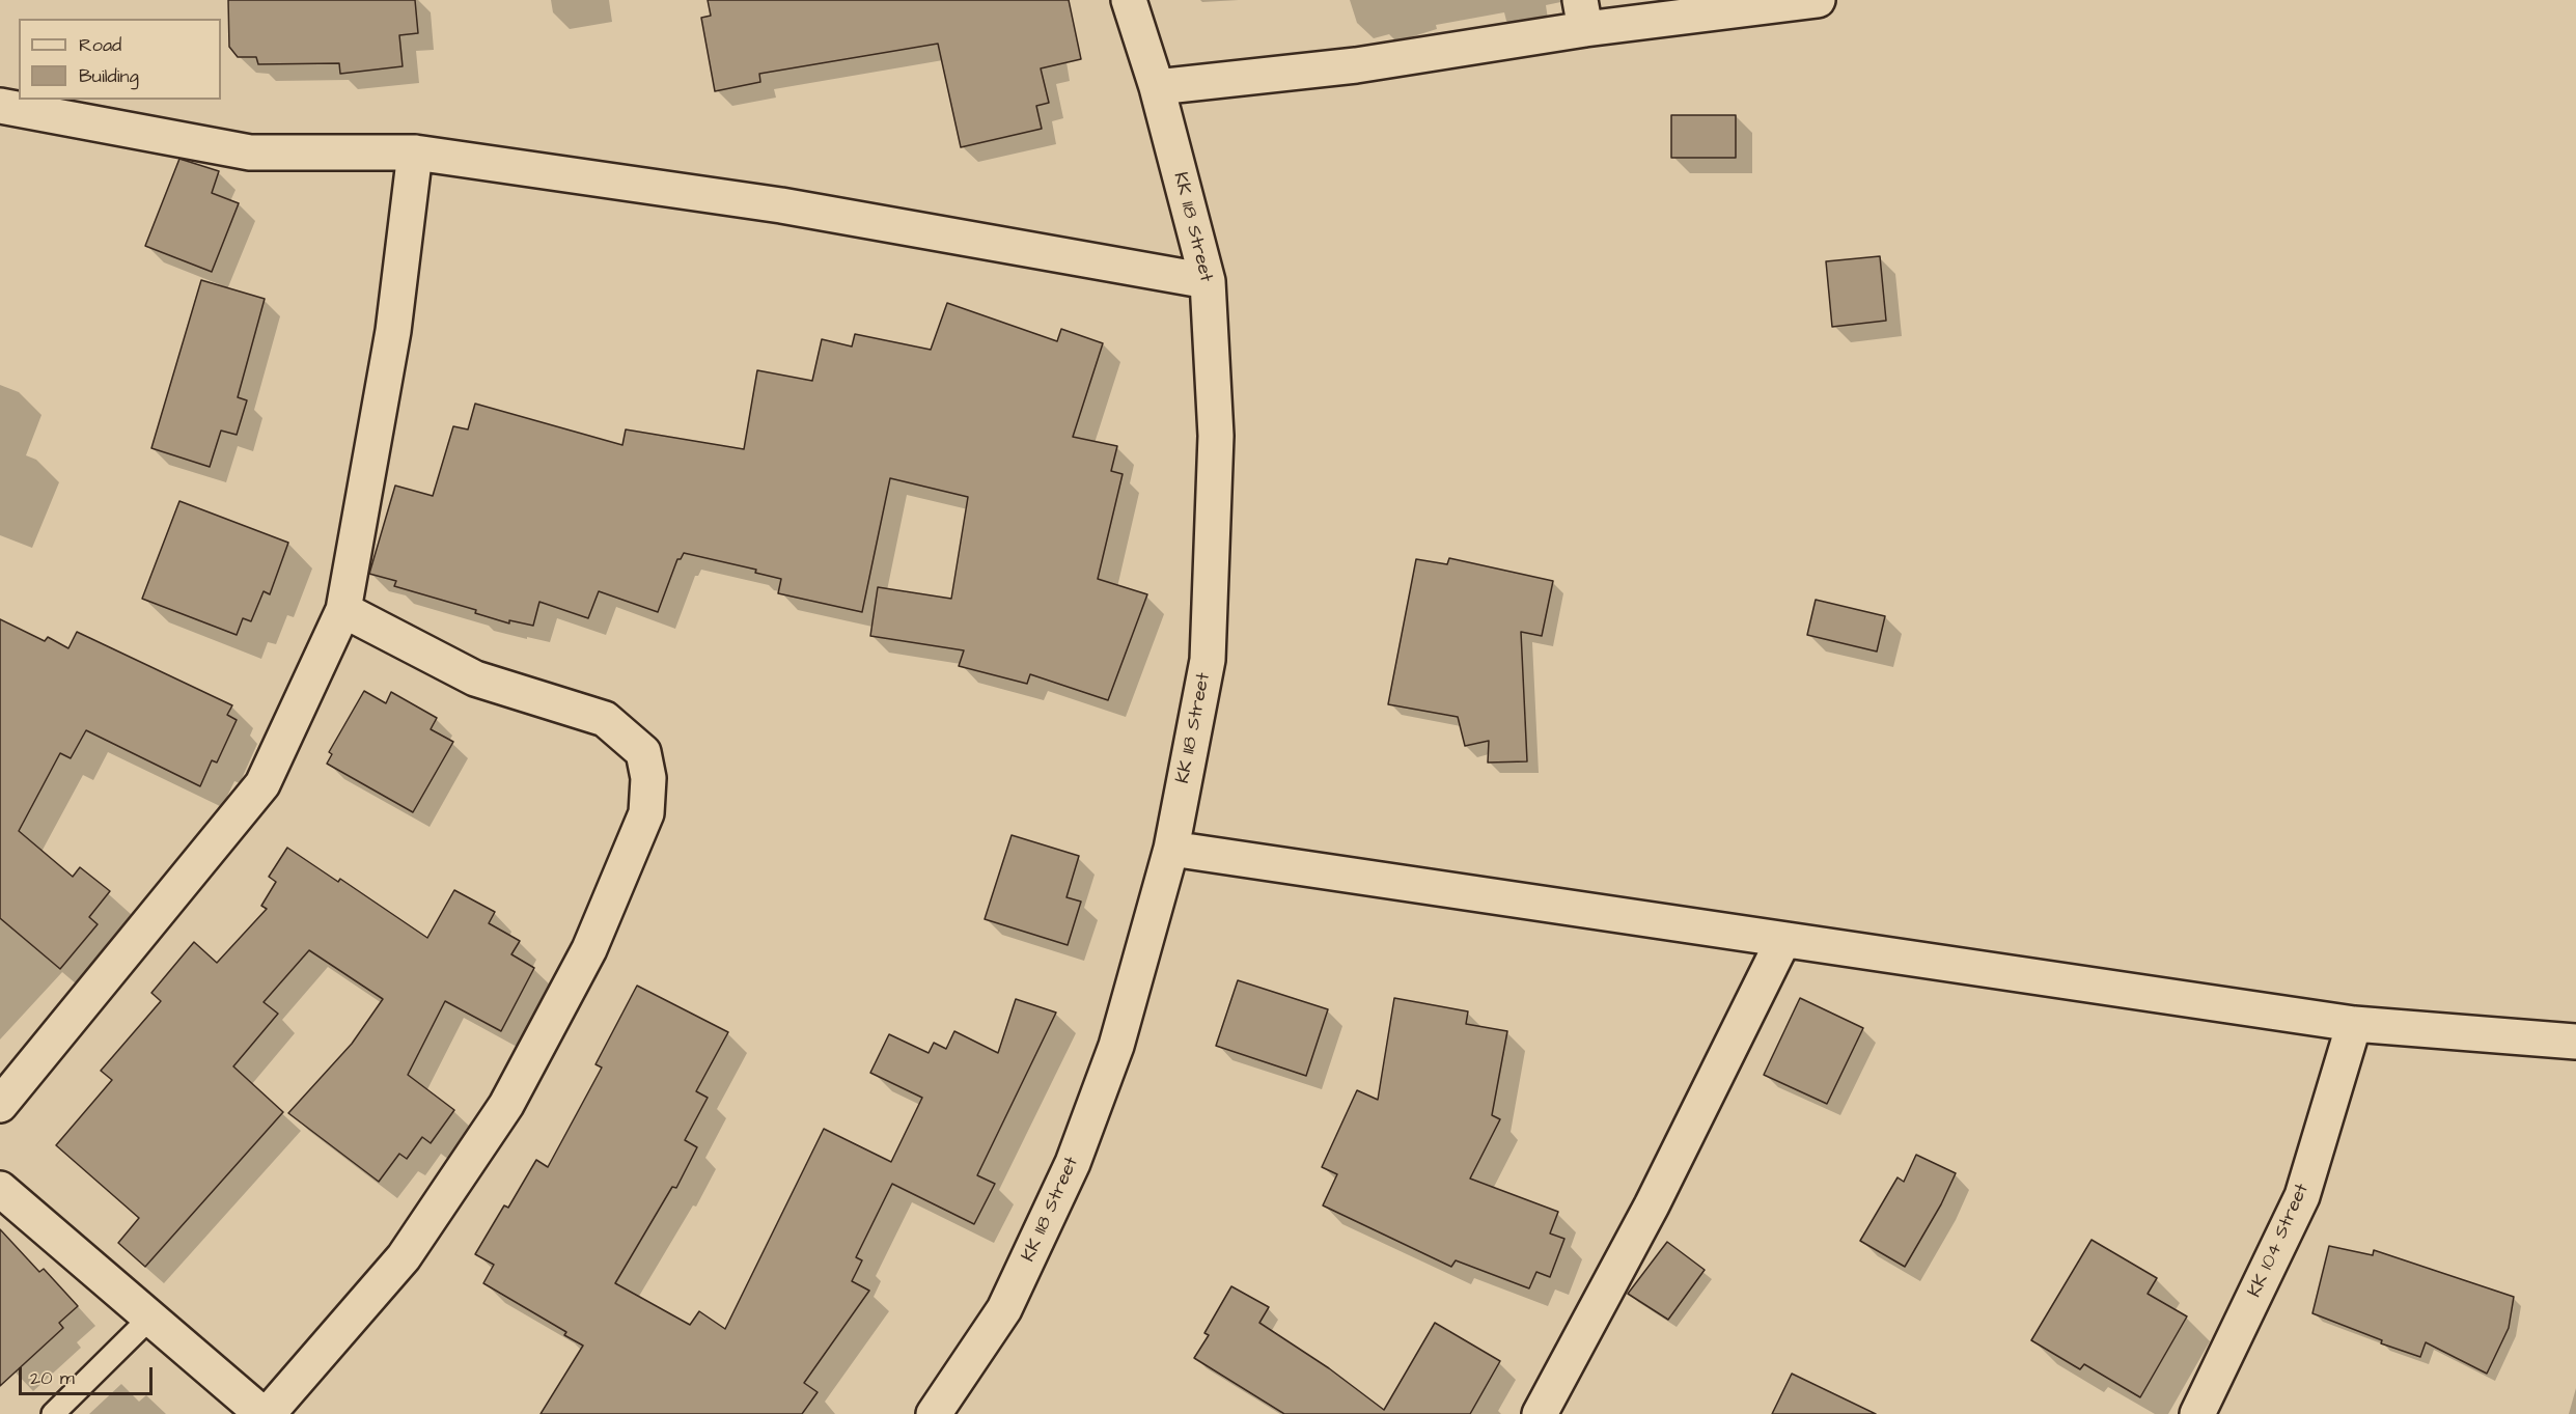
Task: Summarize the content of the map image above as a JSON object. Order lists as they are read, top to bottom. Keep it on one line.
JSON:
{"streets":{"street":["KK 118 Street","KK 104 Street"]},"legend":["Road","Building"],"scale_bar":"20 m"}
